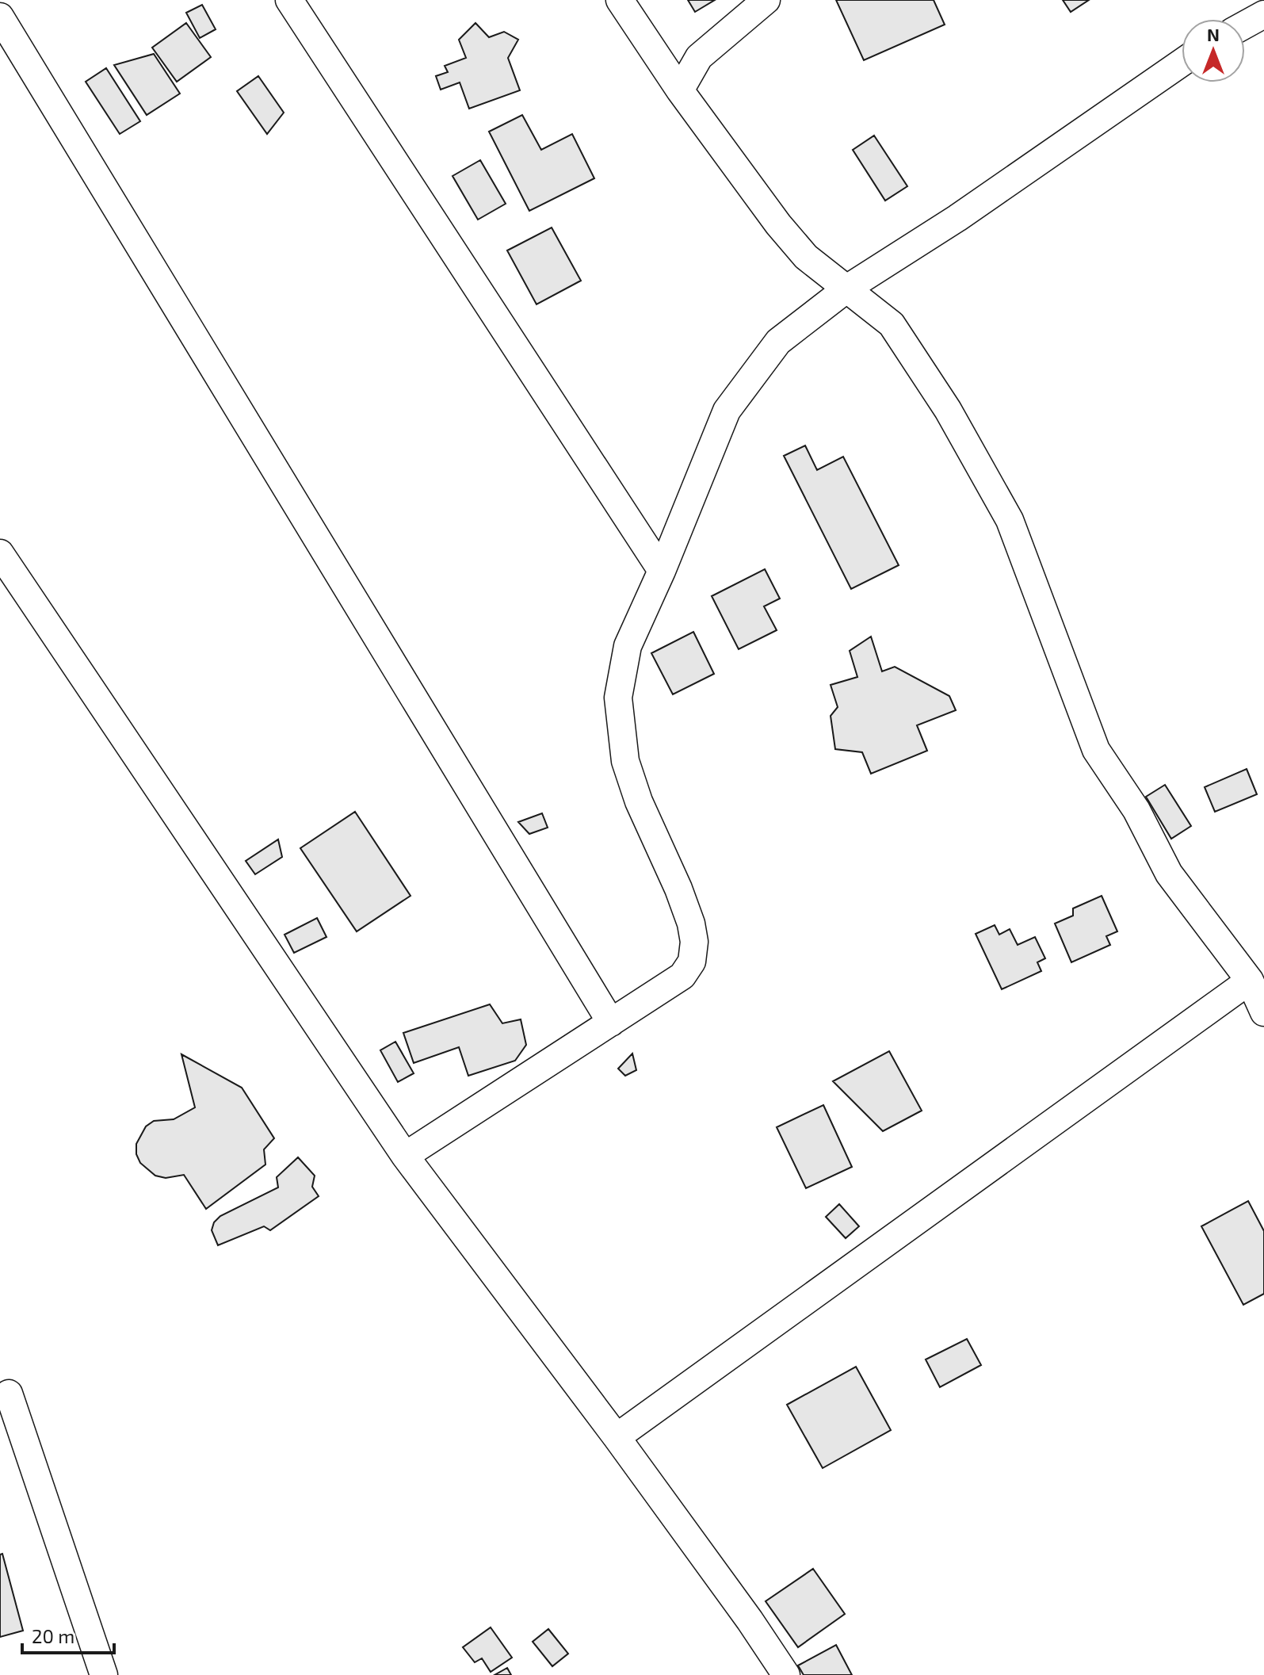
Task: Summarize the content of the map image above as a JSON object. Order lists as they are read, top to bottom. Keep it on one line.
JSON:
{"scale_bar":"20 m","north":"top"}
